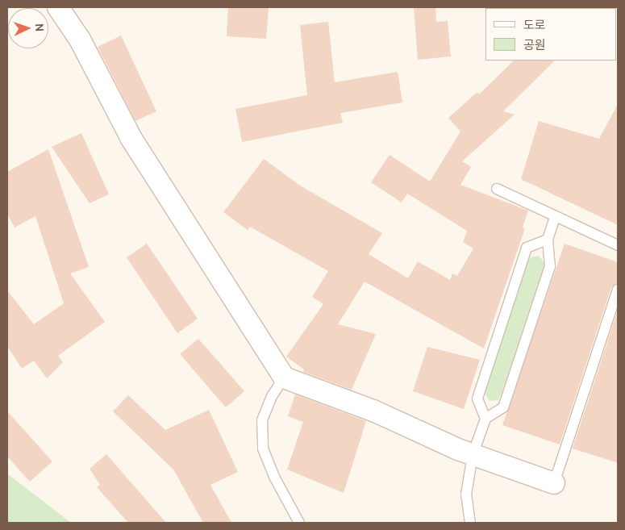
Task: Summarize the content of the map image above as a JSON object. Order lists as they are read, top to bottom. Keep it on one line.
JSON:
{"legend":["도로","공원"],"north":"right"}
